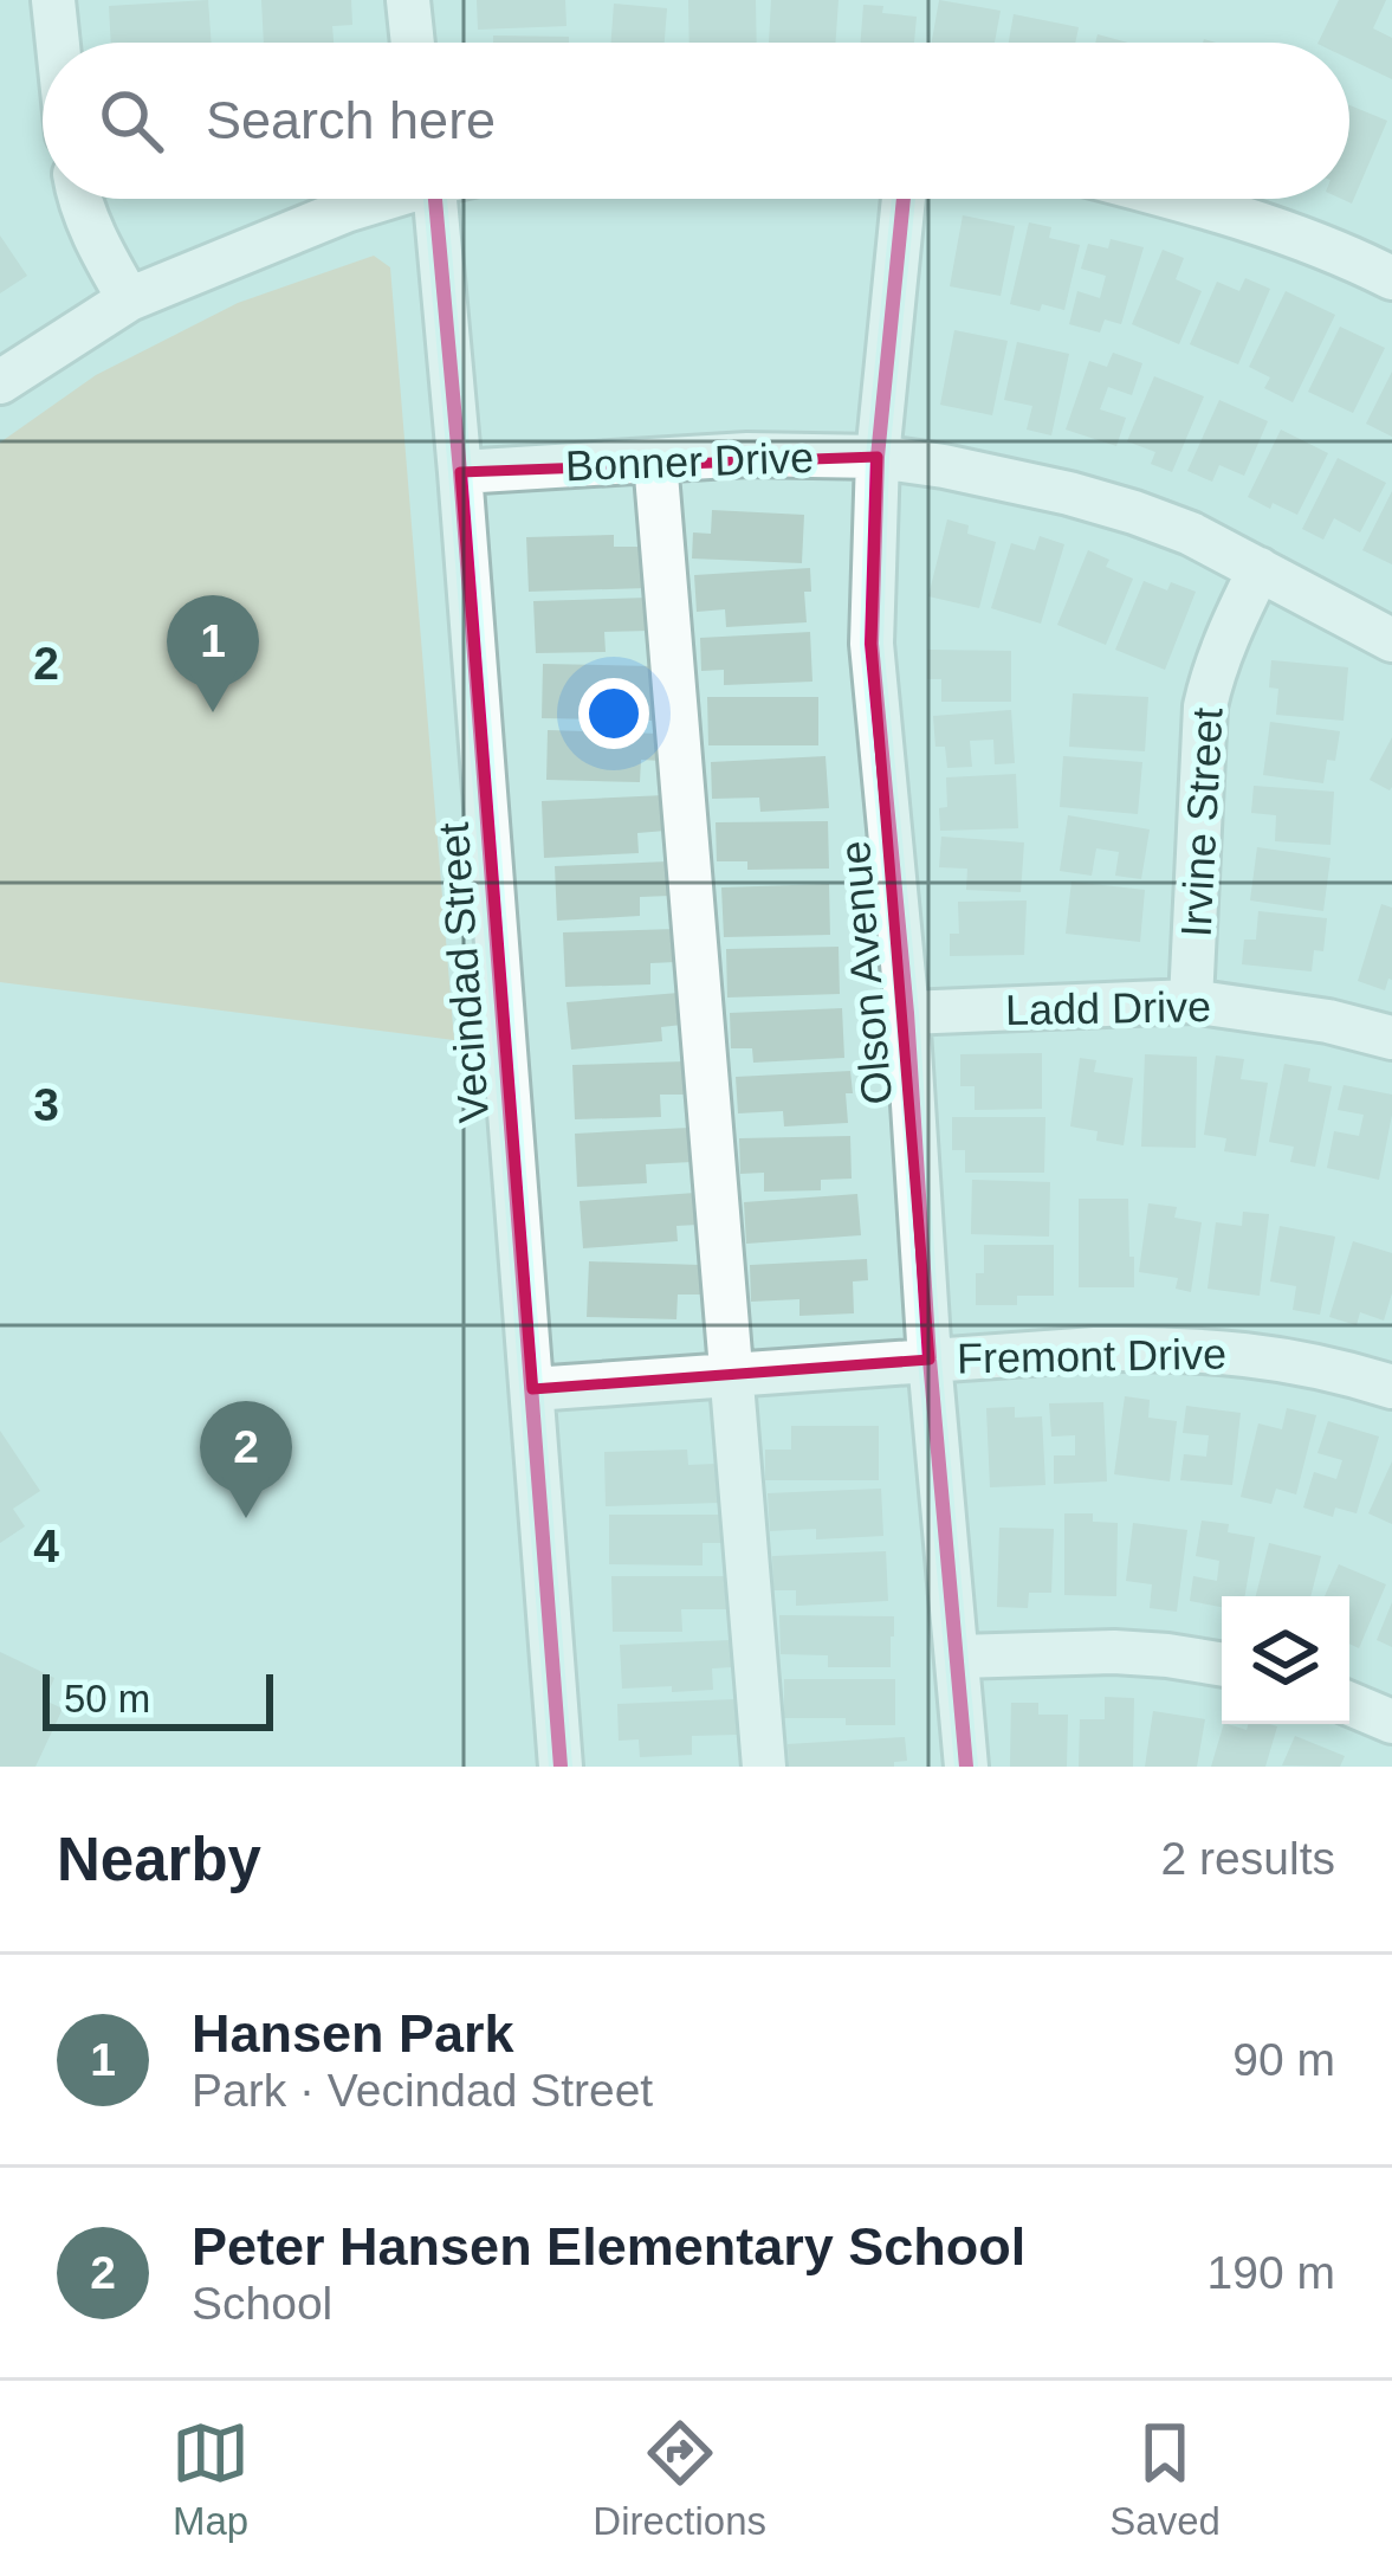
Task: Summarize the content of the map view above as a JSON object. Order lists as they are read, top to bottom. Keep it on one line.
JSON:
{"streets":{"street":["Bonner Drive","Irvine Street","Vecindad Street","Olson Avenue","Ladd Drive","Fremont Drive"]},"crossings":[["Bonner Drive","Irvine Street"],["Bonner Drive","Vecindad Street"],["Bonner Drive","Olson Avenue"],["Irvine Street","Ladd Drive"],["Vecindad Street","Fremont Drive"],["Olson Avenue","Ladd Drive"],["Olson Avenue","Fremont Drive"]],"scale_bar":"50 m","page":{"search":"Search here","pins":["1","2"],"scale":"50 m","heading":["Nearby","2 results"],"list":[{"mark":"1","name":"Hansen Park","note":"Park · Vecindad Street","value":"90 m"},{"mark":"2","name":"Peter Hansen Elementary School","note":"School","value":"190 m"}],"nav":["Map","Directions","Saved"]},"grid":{"rows":["2","3","4"]}}
